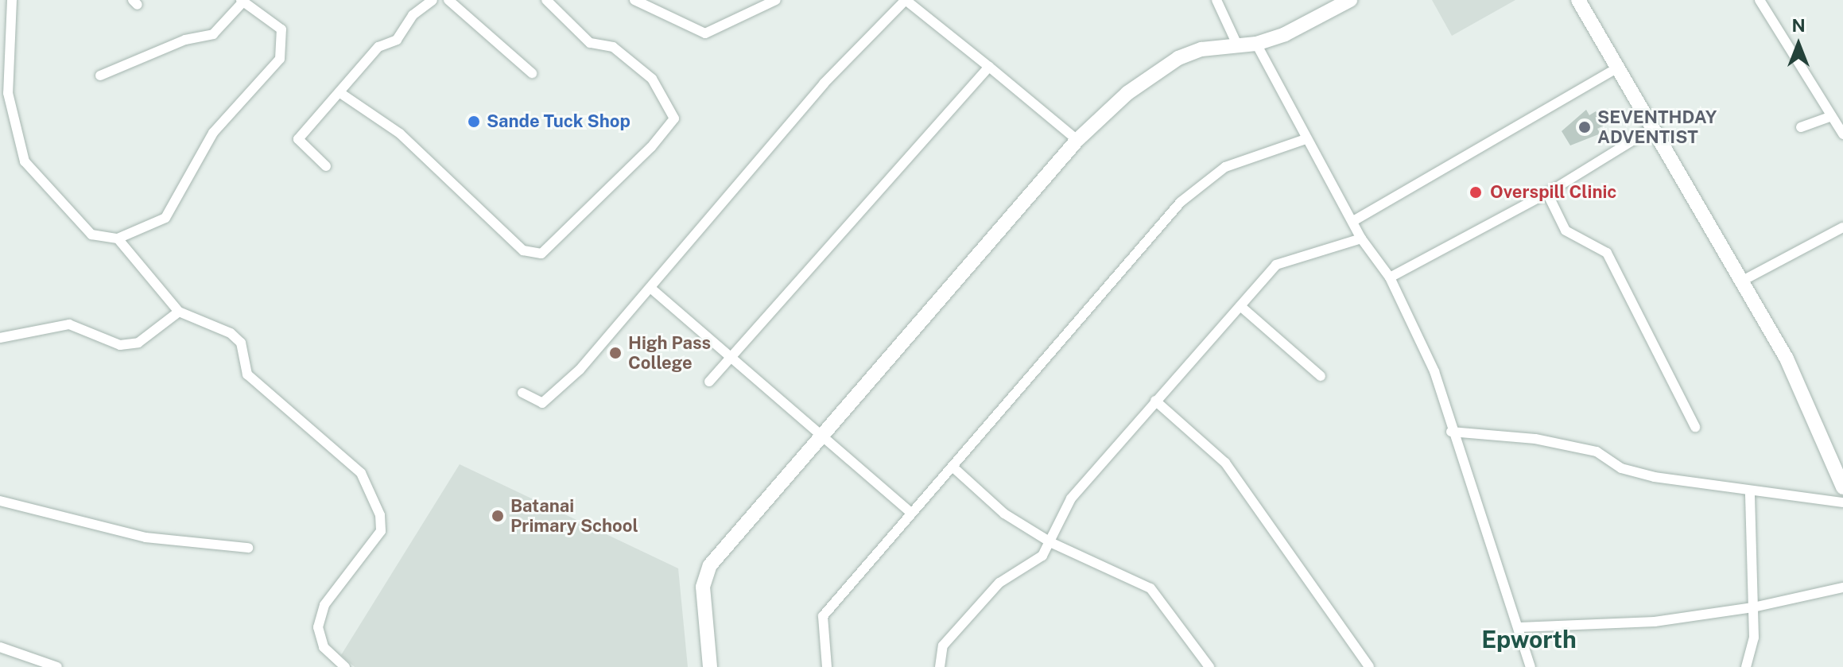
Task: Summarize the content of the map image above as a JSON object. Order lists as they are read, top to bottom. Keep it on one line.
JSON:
{"districts":["Epworth"],"places":["Sande Tuck Shop","SEVENTHDAY ADVENTIST","Overspill Clinic","High Pass College","Batanai Primary School"],"north":"top"}
